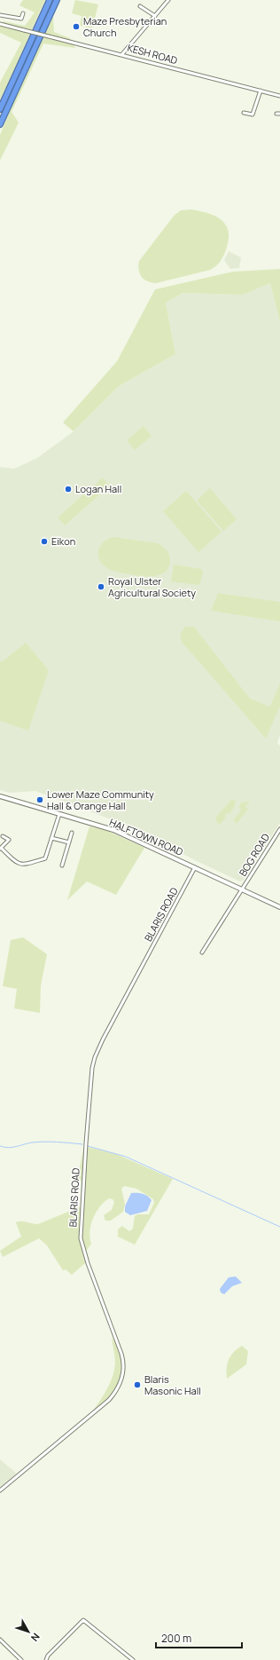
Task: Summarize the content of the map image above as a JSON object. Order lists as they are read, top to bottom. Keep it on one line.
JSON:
{"streets":{"street":["KESH ROAD","HALFTOWN ROAD","BOG ROAD","BLARIS ROAD"]},"crossings":[["HALFTOWN ROAD","BOG ROAD"],["HALFTOWN ROAD","BLARIS ROAD"]],"places":["Maze Presbyterian Church","Logan Hall","Eikon","Royal Ulster Agricultural Society","Lower Maze Community Hall & Orange Hall","Blaris Masonic Hall"],"scale_bar":"200 m","north":"bottom right"}
